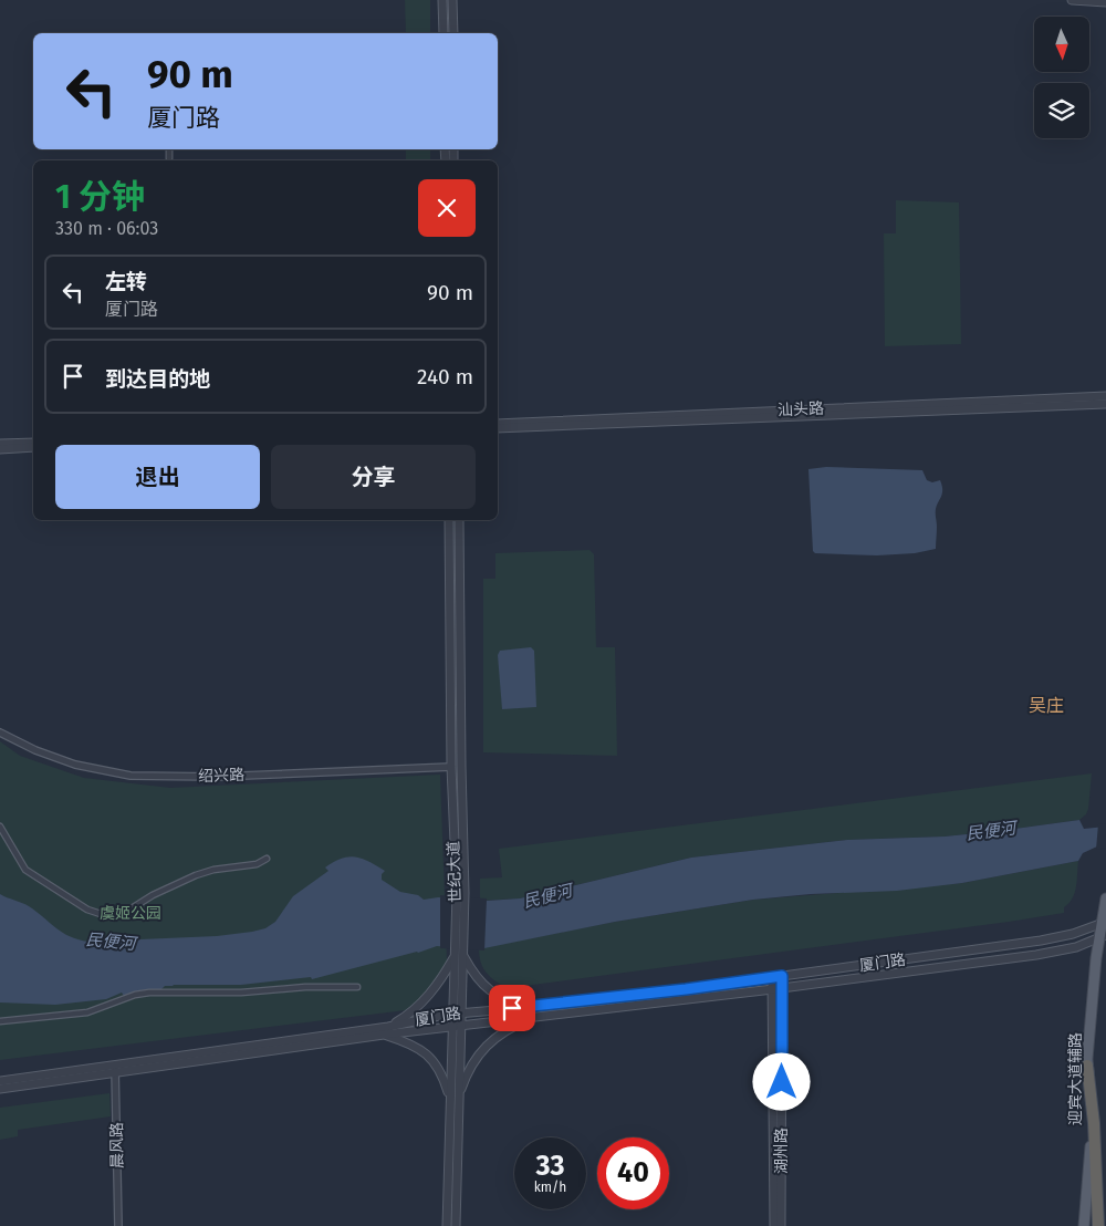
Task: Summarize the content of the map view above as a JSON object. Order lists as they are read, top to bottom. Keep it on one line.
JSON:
{"streets":{"main road":["迎宾大道辅路"],"street":["汕头路","绍兴路","世纪大道","厦门路","晨风路","湖州路"]},"crossings":[["绍兴路","世纪大道"],["世纪大道","厦门路"],["厦门路","迎宾大道辅路"],["厦门路","晨风路"],["厦门路","湖州路"]],"districts":["吴庄"],"water":["民便河"],"parks":["虞姬公园"],"north":"bottom","page":{"turn":["90 m","厦门路"],"heading":["1 分钟","330 m · 06:03"],"list":[{"name":"左转","note":"厦门路","value":"90 m"},{"name":"到达目的地","value":"240 m"}],"buttons":["退出","分享"],"speed":"33 km/h","limit":"40"}}
